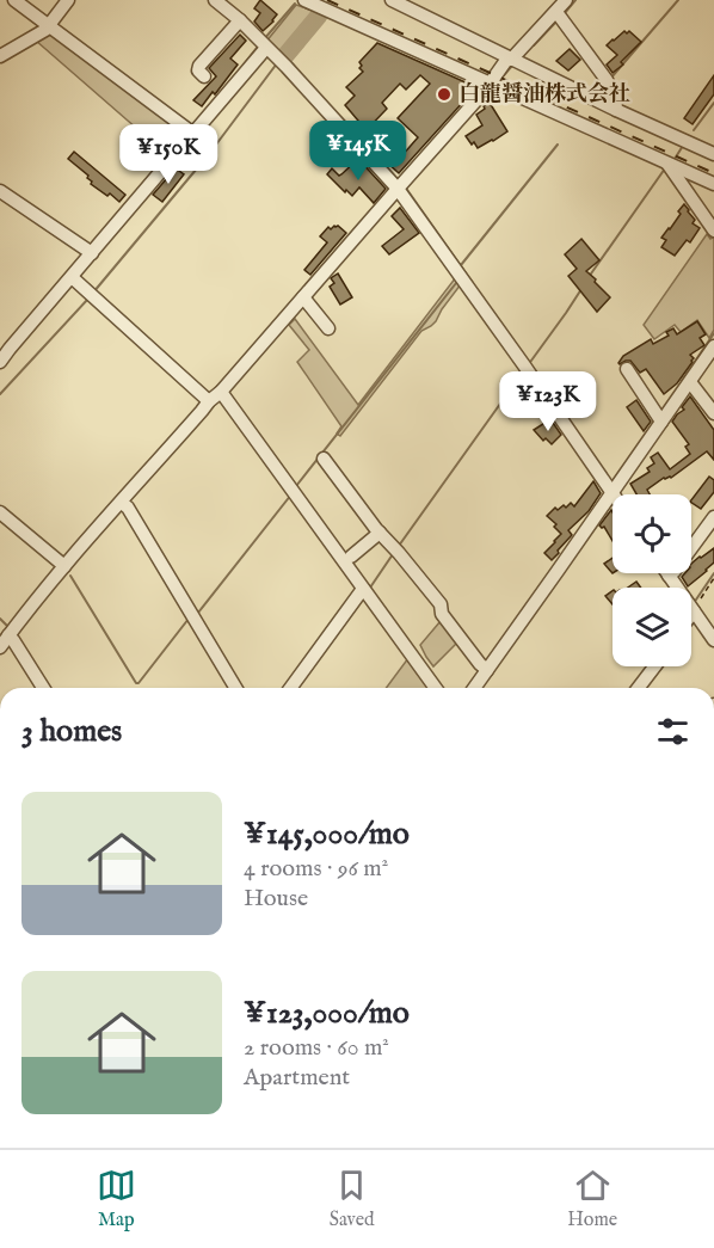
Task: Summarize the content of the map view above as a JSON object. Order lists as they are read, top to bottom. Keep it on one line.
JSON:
{"places":["白龍醤油株式会社"],"page":{"price":["¥145K","¥150K","¥123K"],"heading":"3 homes","list":[{"name":"¥145,000/mo","note":"4 rooms · 96 m² · House"},{"name":"¥123,000/mo","note":"2 rooms · 60 m² · Apartment"}],"tabs":["Map","Saved","Home"]}}
